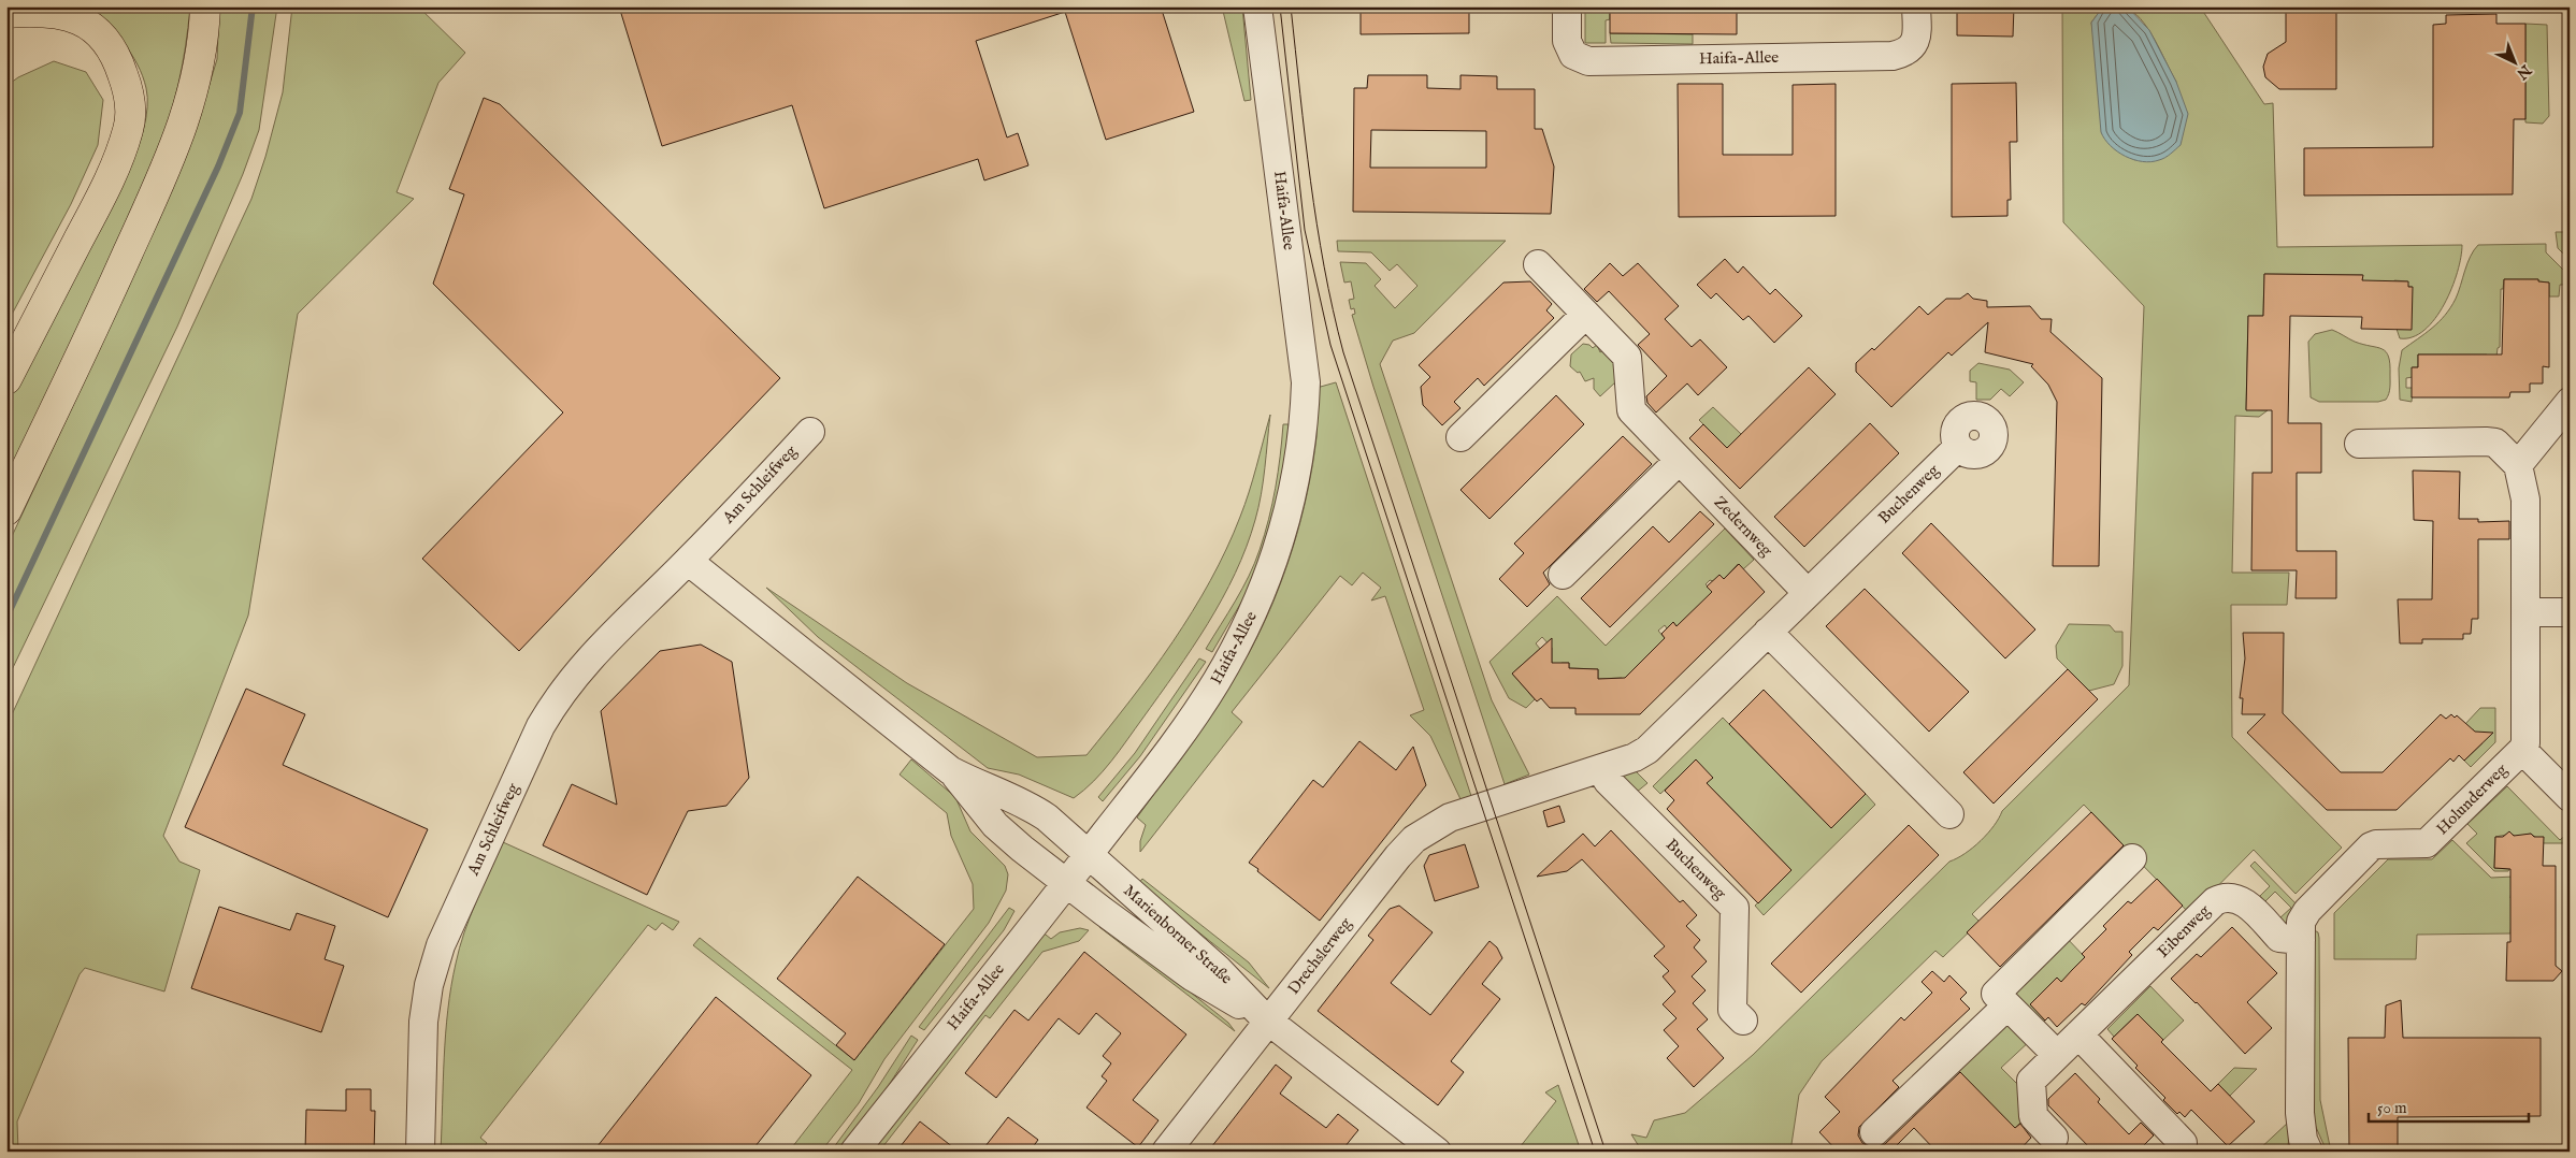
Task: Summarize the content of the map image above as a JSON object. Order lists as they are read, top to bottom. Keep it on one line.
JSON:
{"streets":{"street":["Haifa-Allee","Am Schleifweg","Buchenweg","Zedernweg","Holunderweg","Eibenweg","Marienborner Straße","Drechslerweg"]},"crossings":[["Haifa-Allee","Marienborner Straße"],["Buchenweg","Zedernweg"],["Buchenweg","Drechslerweg"],["Holunderweg","Eibenweg"],["Marienborner Straße","Drechslerweg"]],"scale_bar":"50 m","north":"bottom right"}
